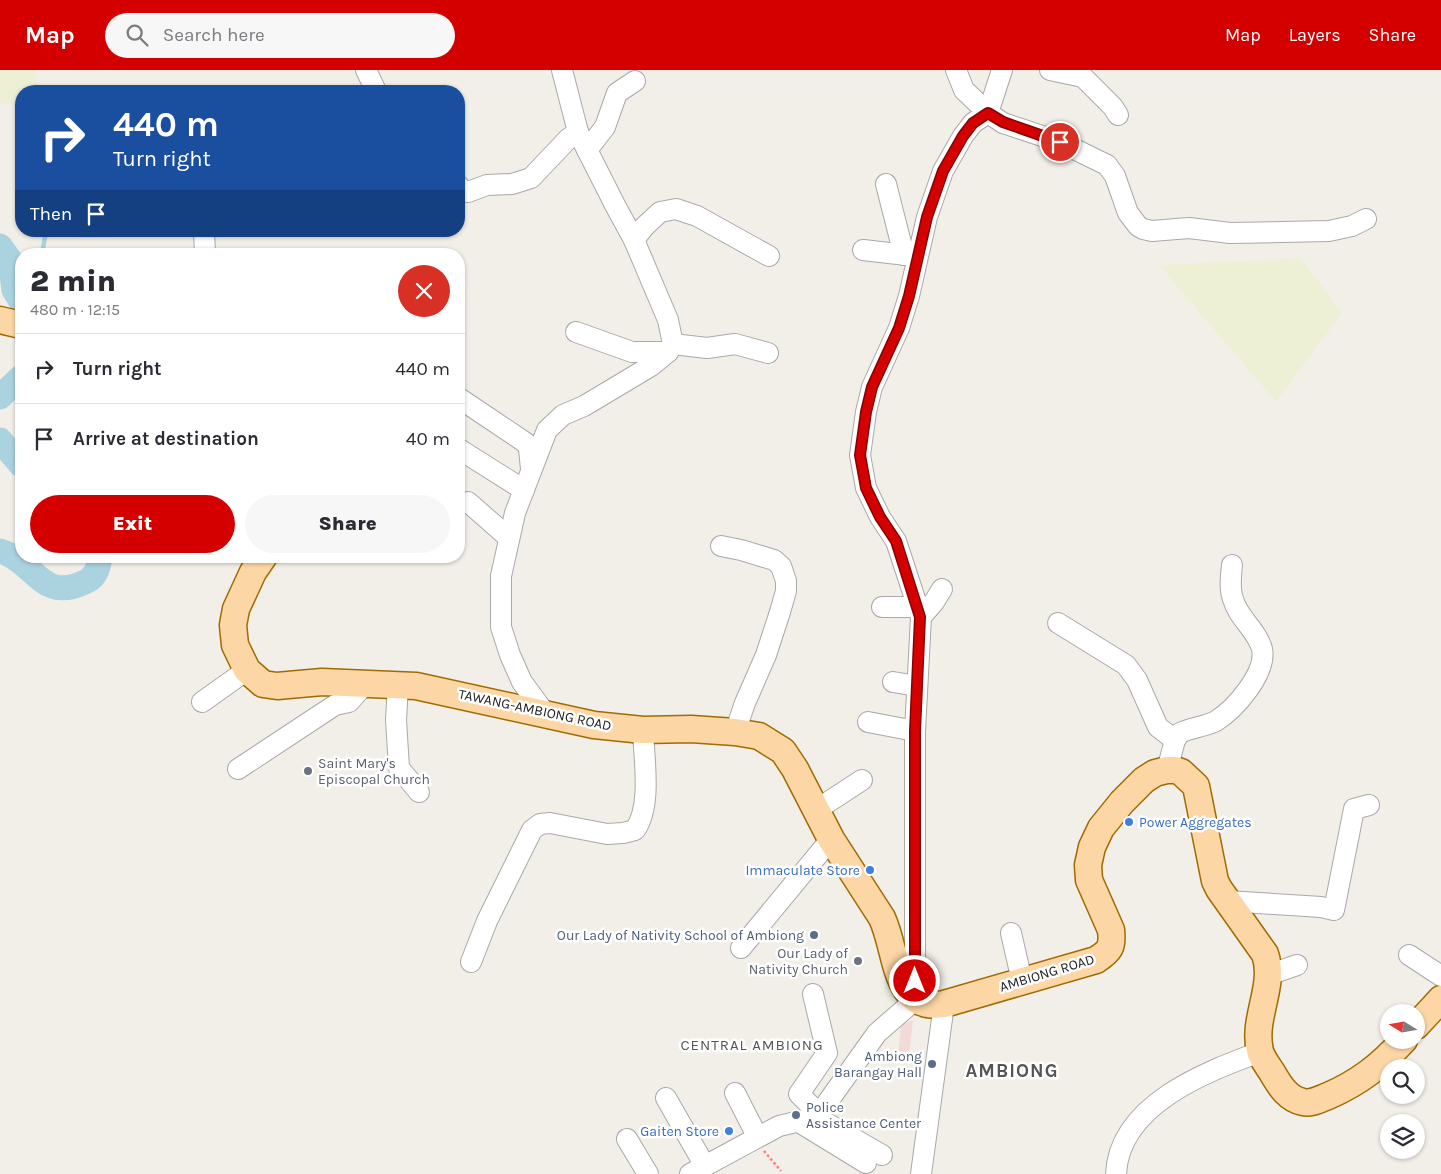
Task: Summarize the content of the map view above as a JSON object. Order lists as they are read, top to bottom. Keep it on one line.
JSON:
{"streets":{"main road":["TAWANG-AMBIONG ROAD","AMBIONG ROAD"]},"crossings":[["TAWANG-AMBIONG ROAD","AMBIONG ROAD"]],"districts":["CENTRAL AMBIONG","AMBIONG"],"places":["Saint Mary's Episcopal Church","Power Aggregates","Immaculate Store","Our Lady of Nativity School of Ambiong","Our Lady of Nativity Church","Ambiong Barangay Hall","Police Assistance Center","Gaiten Store"],"north":"left","page":{"header":"Map","search":"Search here","nav":["Map","Layers","Share"],"turn":["440 m","Turn right"],"then":"Then","heading":["2 min","480 m · 12:15"],"list":[{"name":"Turn right","value":"440 m"},{"name":"Arrive at destination","value":"40 m"}],"buttons":["Exit","Share"]}}
